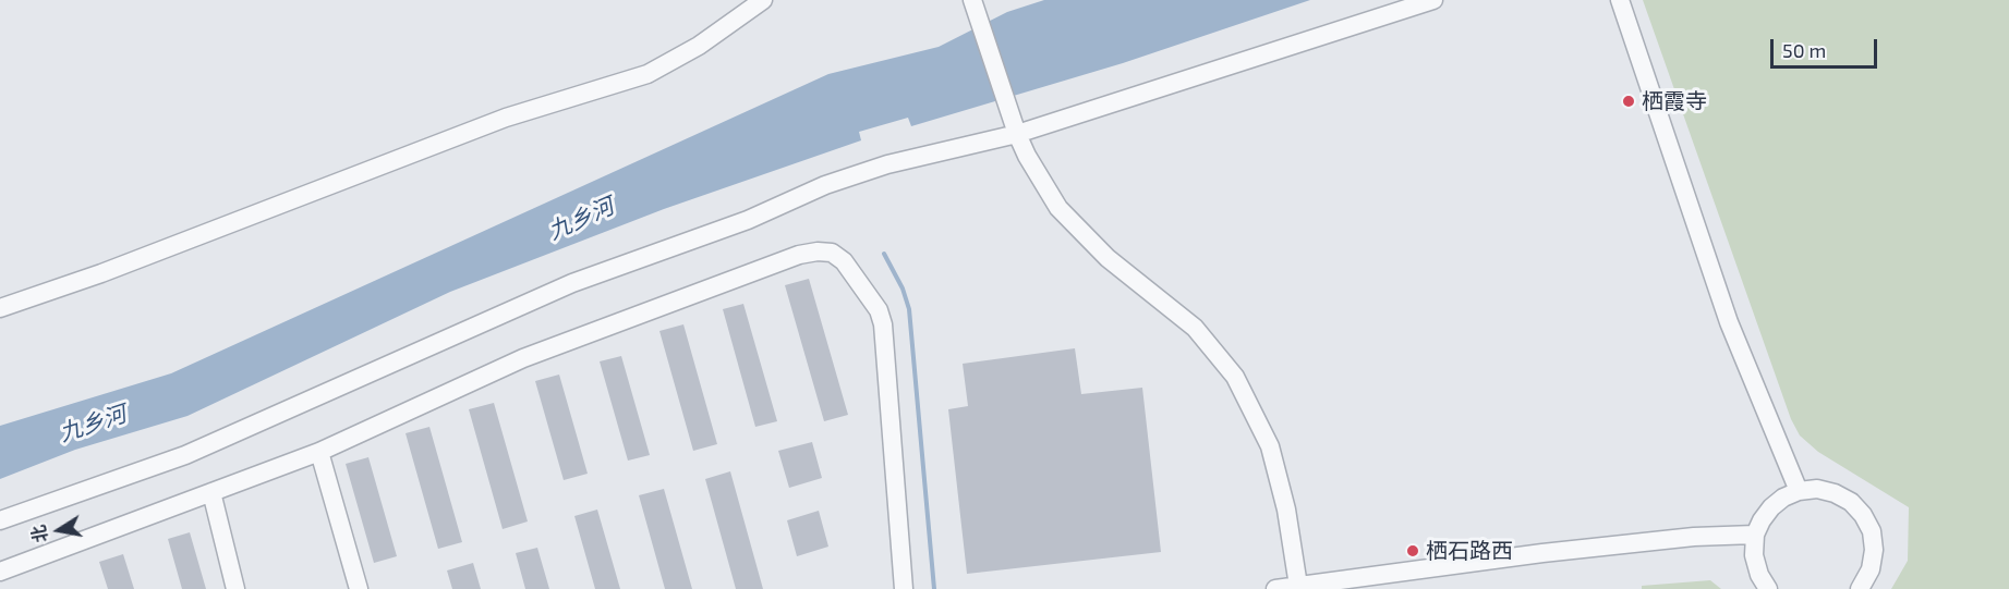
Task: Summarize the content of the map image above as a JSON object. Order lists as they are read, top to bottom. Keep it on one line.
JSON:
{"water":["九乡河"],"places":["栖霞寺","栖石路西"],"scale_bar":"50 m","north":"left"}
